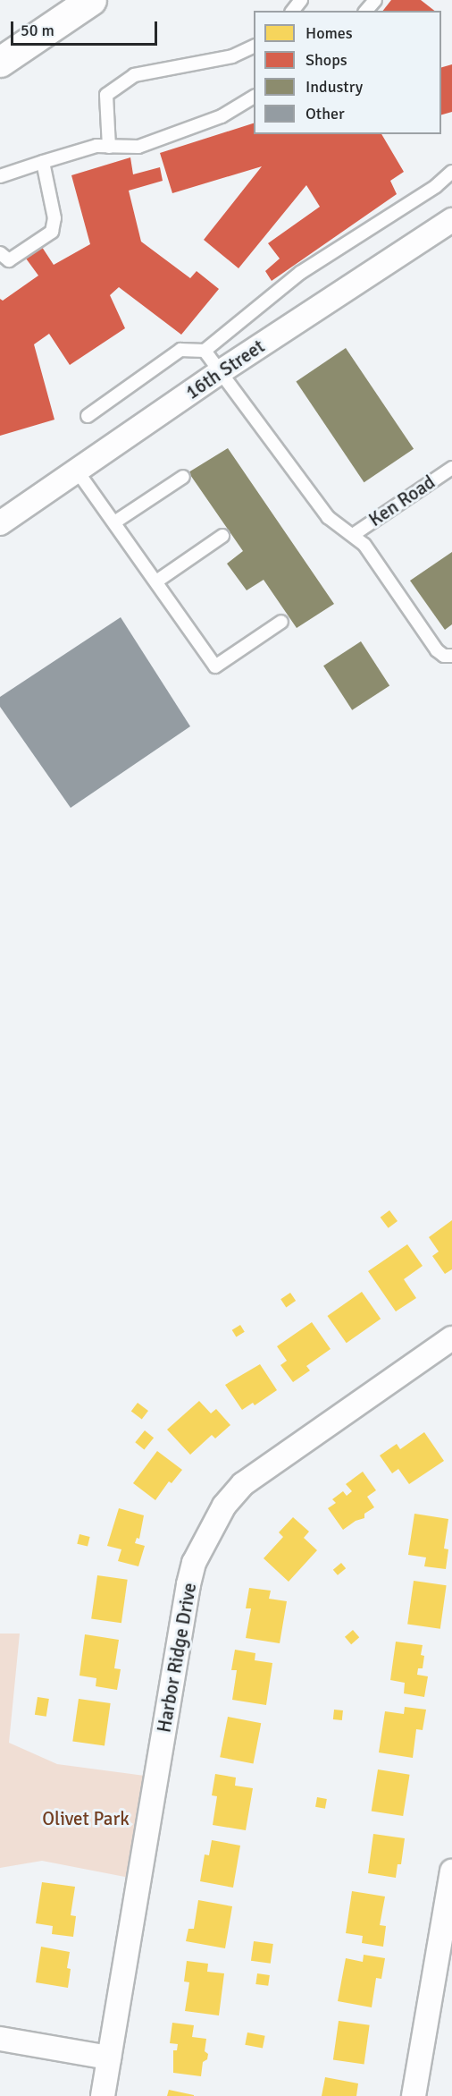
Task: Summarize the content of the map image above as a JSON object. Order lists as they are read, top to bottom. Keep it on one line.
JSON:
{"streets":{"street":["16th Street","Harbor Ridge Drive"],"lane":["Ken Road"]},"parks":["Olivet Park"],"legend":["Homes","Shops","Industry","Other"],"scale_bar":"50 m"}
